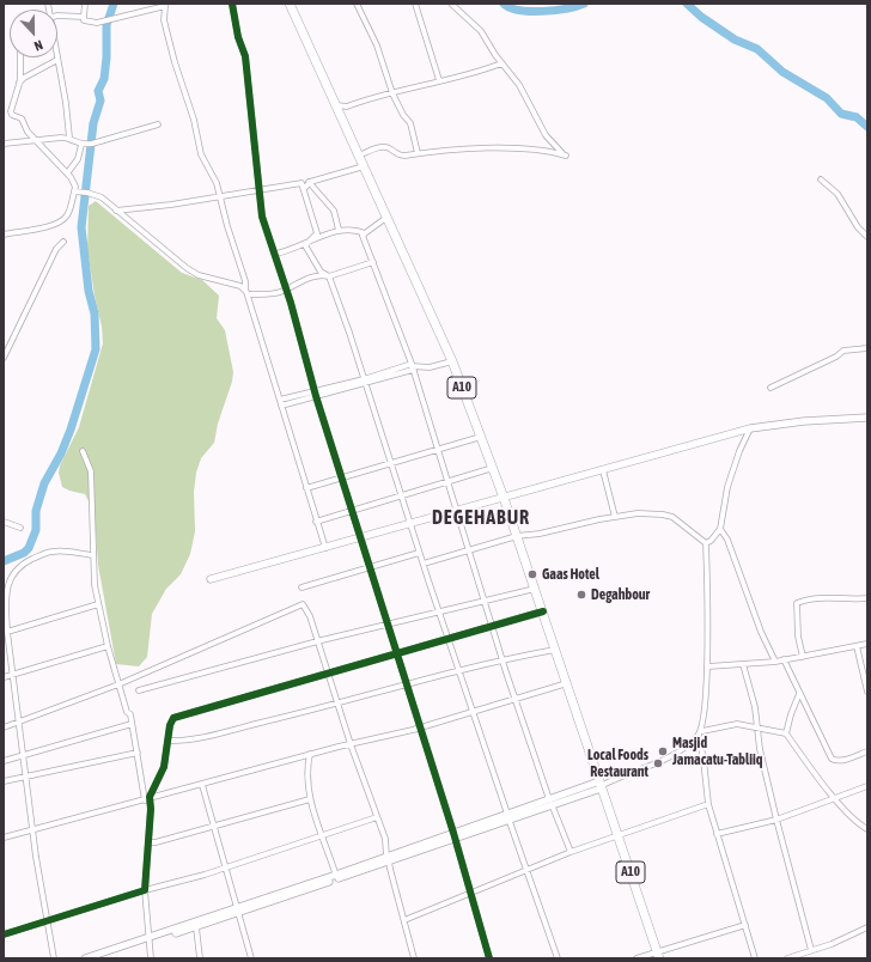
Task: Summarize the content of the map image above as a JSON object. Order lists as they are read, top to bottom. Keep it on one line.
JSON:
{"streets":{"highway":["A10"]},"districts":["DEGEHABUR"],"places":["Gaas Hotel","Degahbour","Masjid Jamacatu-Tabliiq","Local Foods Restaurant"],"north":"bottom"}
